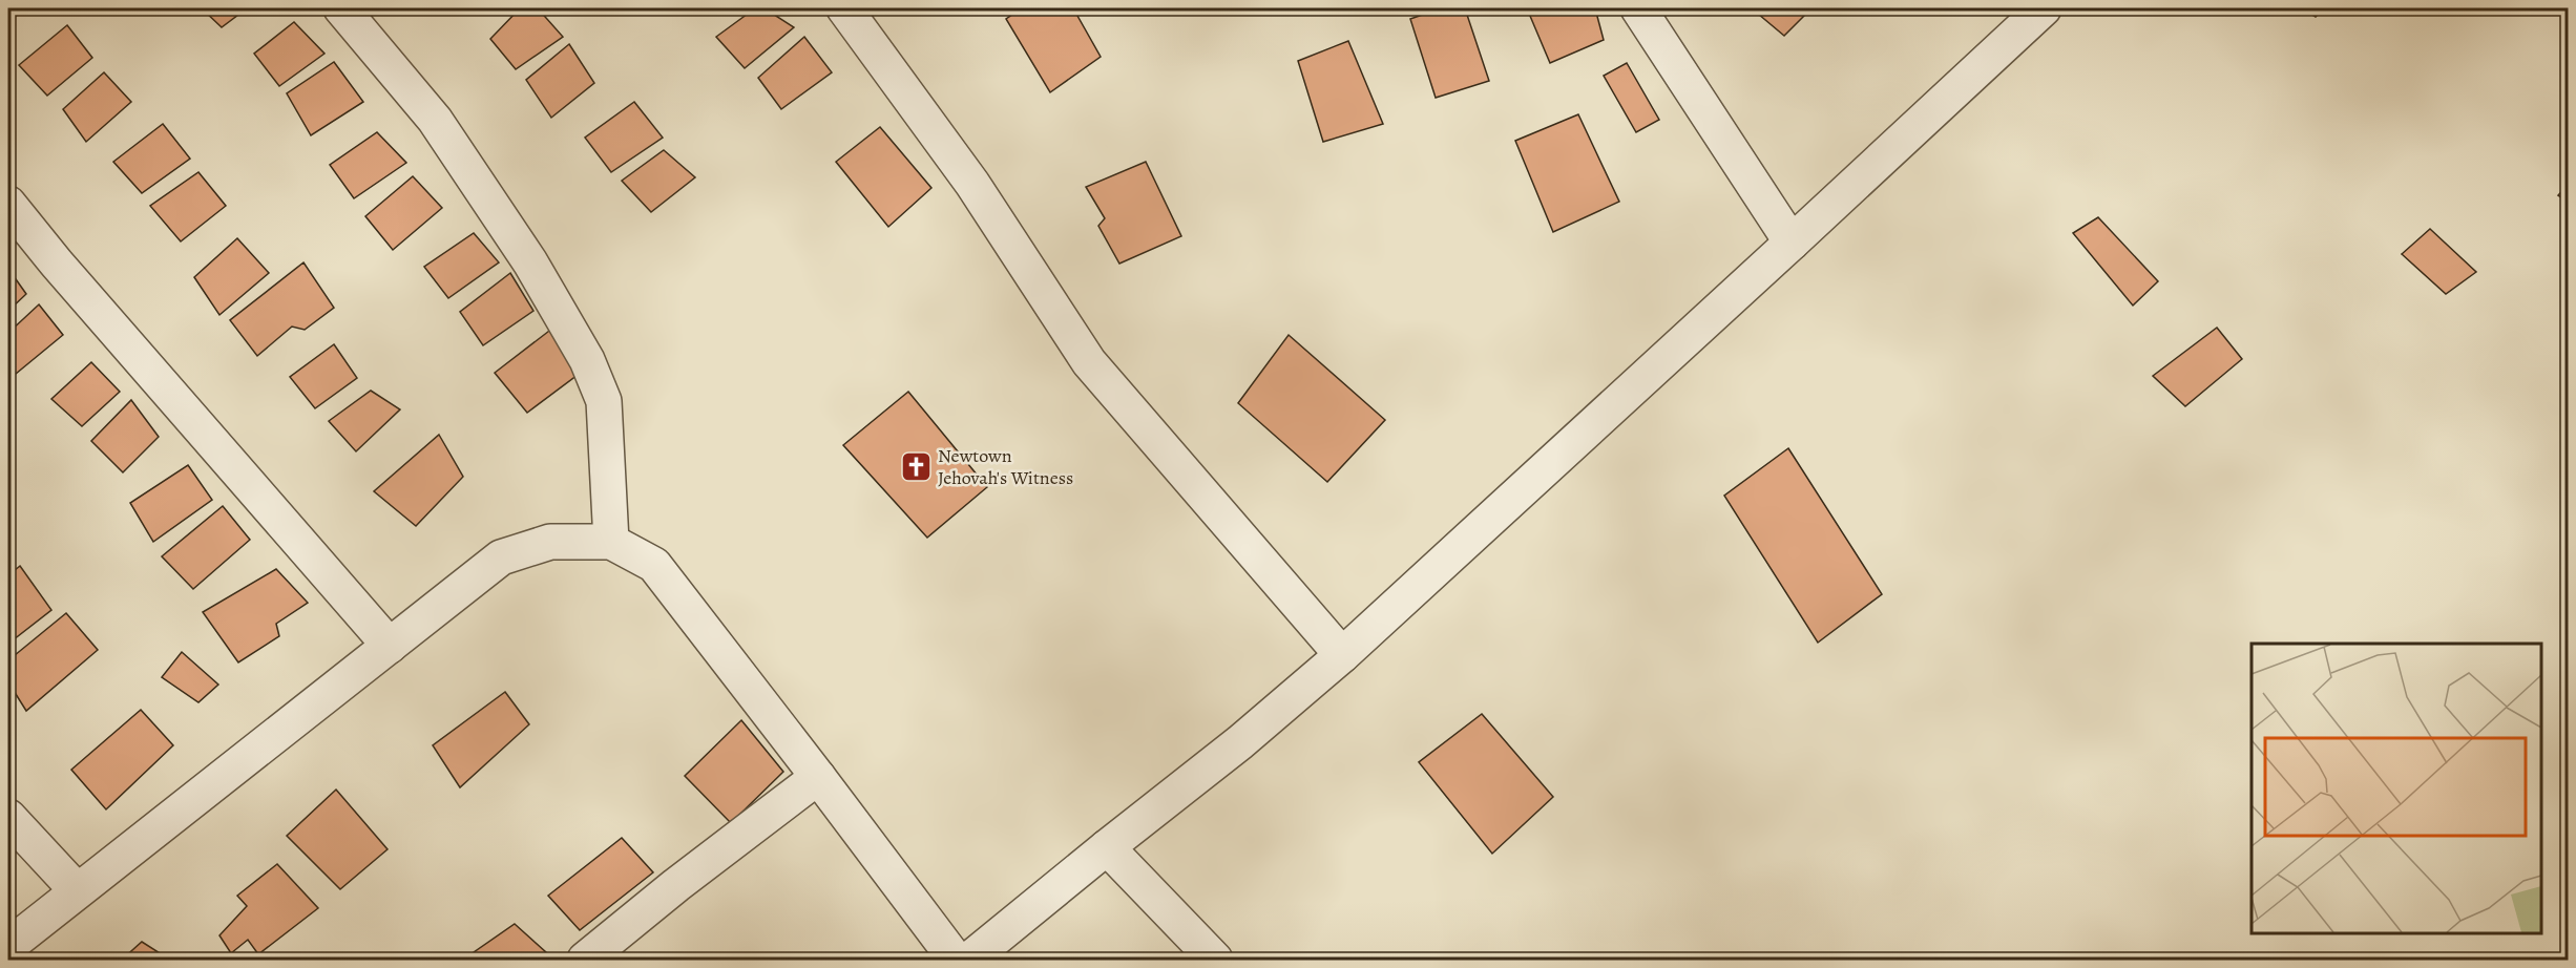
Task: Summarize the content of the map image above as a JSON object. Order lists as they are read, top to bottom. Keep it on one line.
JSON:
{"places":{"church":["Newtown Jehovah's Witness"]}}
